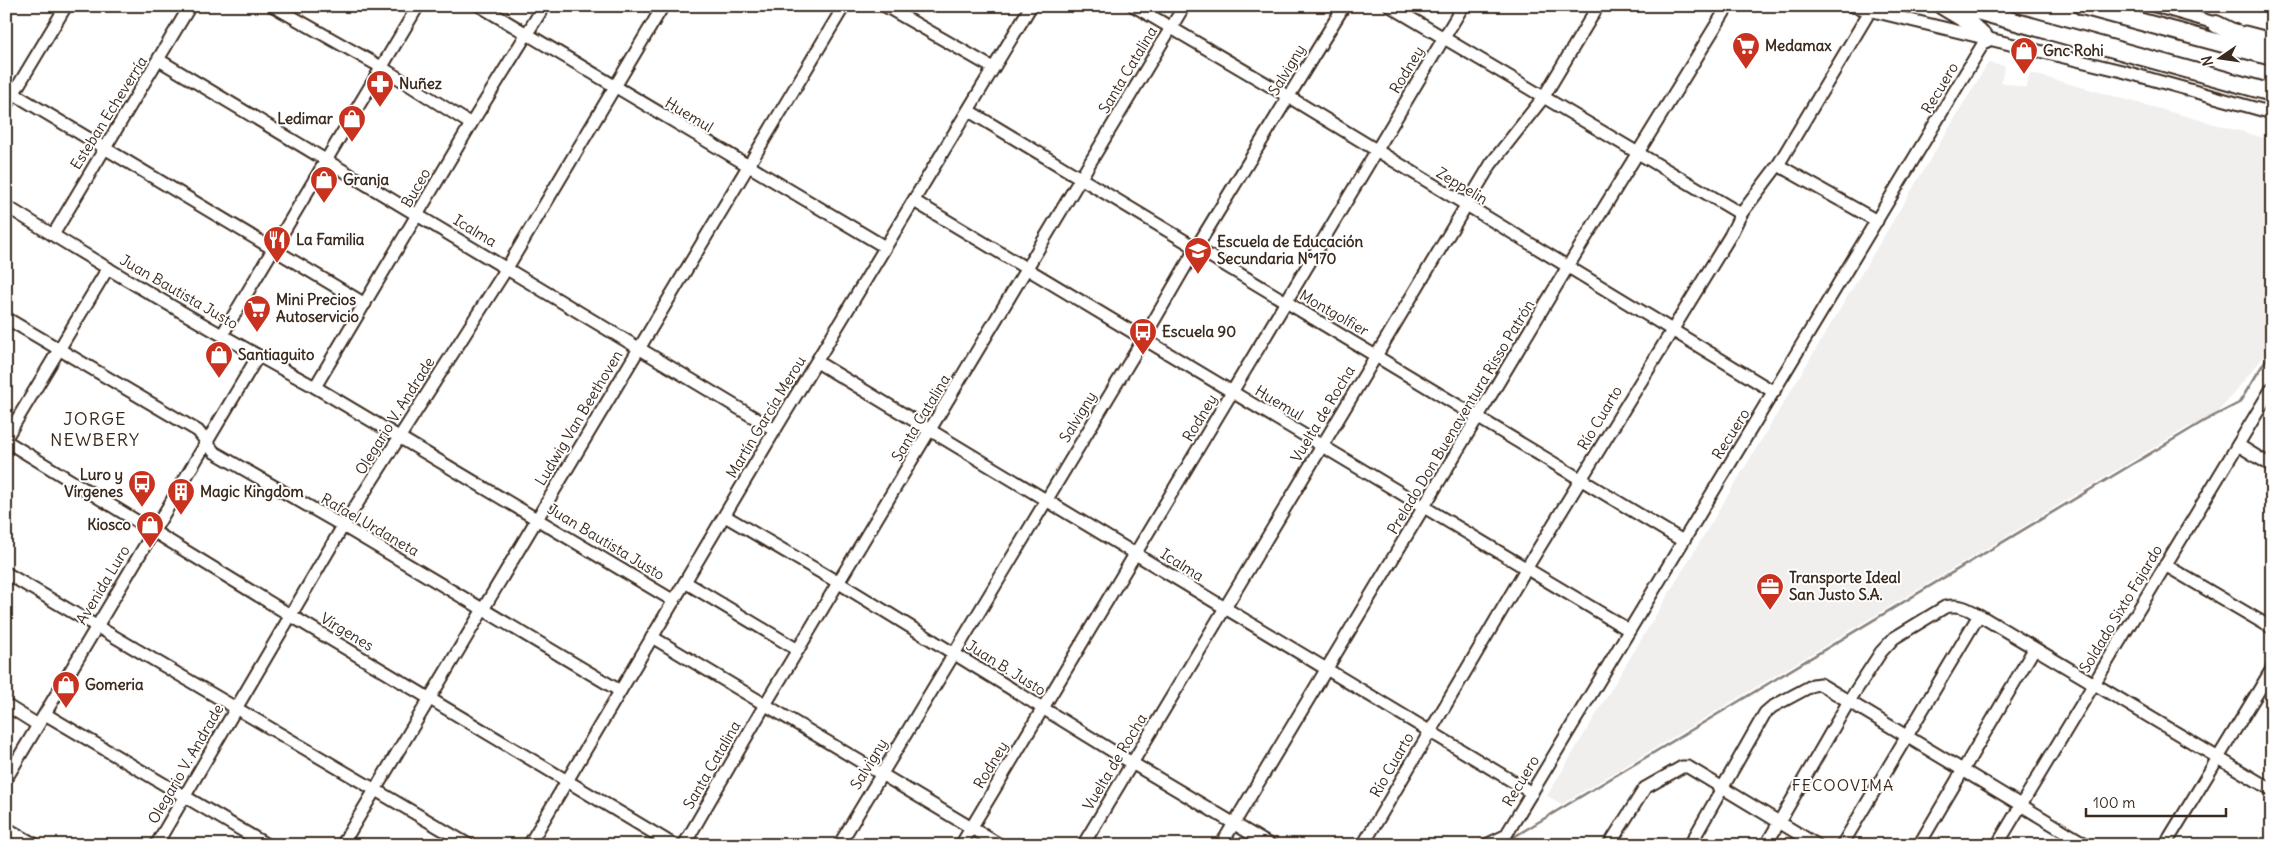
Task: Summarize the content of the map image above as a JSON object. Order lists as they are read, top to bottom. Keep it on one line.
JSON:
{"streets":{"street":["Santa Catalina","Salvigny","Rodney","Recuero","Esteban Echeverría","Huemul","Zeppelin","Buceo","Icalma","Juan Bautista Justo","Montgolfier","Vuelta de Rocha","Olegario V. Andrade","Martín García Merou","Prelado Don Buenaventura Risso Patrón","Ludwig Van Beethoven","Río Cuarto","Rafael Urdaneta","Avenida Luro","Soldado Sixto Fajardo","Vírgenes","Juan B. Justo"]},"crossings":[["Santa Catalina","Huemul"],["Santa Catalina","Zeppelin"],["Santa Catalina","Icalma"],["Santa Catalina","Montgolfier"],["Santa Catalina","Juan B. Justo"],["Salvigny","Huemul"],["Salvigny","Zeppelin"],["Salvigny","Icalma"],["Salvigny","Montgolfier"],["Salvigny","Juan B. Justo"],["Rodney","Huemul"],["Rodney","Zeppelin"],["Rodney","Icalma"],["Rodney","Montgolfier"],["Rodney","Juan B. Justo"],["Recuero","Huemul"],["Recuero","Zeppelin"],["Recuero","Icalma"],["Recuero","Montgolfier"],["Esteban Echeverría","Icalma"],["Esteban Echeverría","Juan Bautista Justo"],["Huemul","Buceo"],["Huemul","Vuelta de Rocha"],["Huemul","Olegario V. Andrade"],["Huemul","Martín García Merou"],["Huemul","Prelado Don Buenaventura Risso Patrón"],["Huemul","Ludwig Van Beethoven"],["Huemul","Río Cuarto"],["Zeppelin","Vuelta de Rocha"],["Zeppelin","Prelado Don Buenaventura Risso Patrón"],["Zeppelin","Río Cuarto"],["Buceo","Icalma"],["Buceo","Juan Bautista Justo"],["Icalma","Vuelta de Rocha"],["Icalma","Olegario V. Andrade"],["Icalma","Martín García Merou"],["Icalma","Prelado Don Buenaventura Risso Patrón"],["Icalma","Ludwig Van Beethoven"],["Icalma","Río Cuarto"],["Juan Bautista Justo","Olegario V. Andrade"],["Juan Bautista Justo","Martín García Merou"],["Juan Bautista Justo","Ludwig Van Beethoven"],["Juan Bautista Justo","Avenida Luro"],["Montgolfier","Vuelta de Rocha"],["Montgolfier","Martín García Merou"],["Montgolfier","Prelado Don Buenaventura Risso Patrón"],["Montgolfier","Río Cuarto"],["Vuelta de Rocha","Juan B. Justo"],["Olegario V. Andrade","Rafael Urdaneta"],["Olegario V. Andrade","Vírgenes"],["Martín García Merou","Rafael Urdaneta"],["Martín García Merou","Vírgenes"],["Martín García Merou","Juan B. Justo"],["Prelado Don Buenaventura Risso Patrón","Juan B. Justo"],["Ludwig Van Beethoven","Rafael Urdaneta"],["Ludwig Van Beethoven","Vírgenes"],["Rafael Urdaneta","Avenida Luro"],["Avenida Luro","Vírgenes"]],"districts":["JORGE NEWBERY","FECOOVIMA"],"places":{"supermarket":["Medamax","Mini Precios Autoservicio"],"shop":["Gnc Rohi","Ledimar","Granja","Santiaguito","Kiosco","Gomeria"],"pharmacy":["Nuñez"],"restaurant":["La Familia"],"school or university":["Escuela de Educación Secundaria Nº170"],"bus stop":["Escuela 90","Luro y Vírgenes"],"building":["Magic Kingdom"],"office":["Transporte Ideal San Justo S.A."]},"scale_bar":"100 m","north":"left"}
